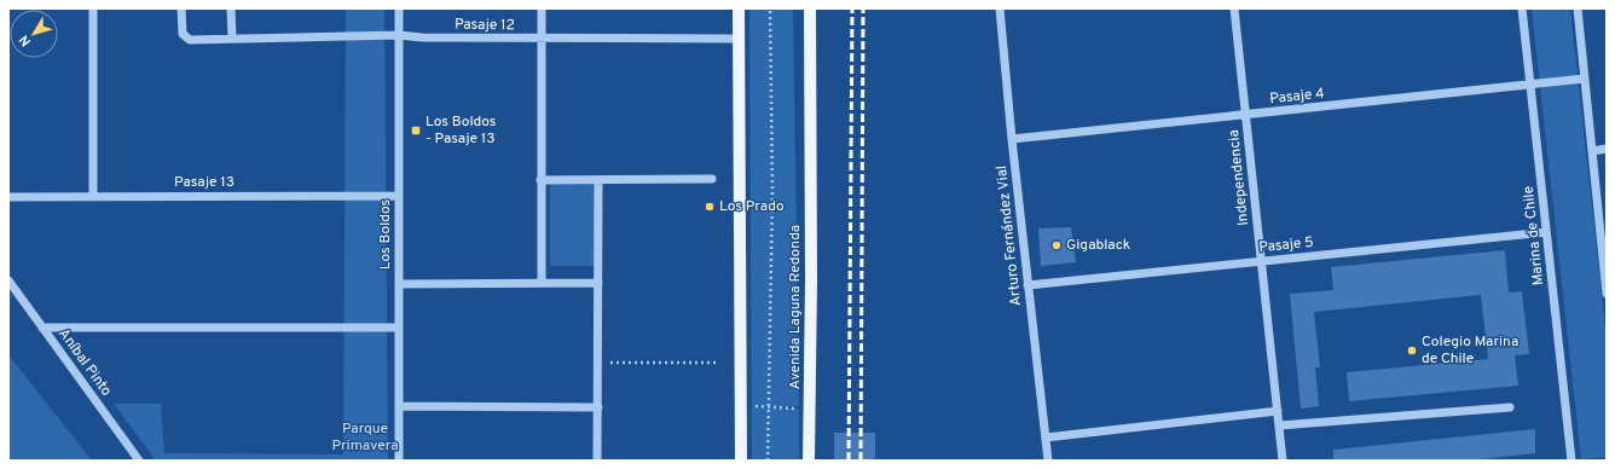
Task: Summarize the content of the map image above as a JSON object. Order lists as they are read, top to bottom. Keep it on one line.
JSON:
{"streets":{"main road":["Avenida Laguna Redonda"],"street":["Pasaje 12","Pasaje 4","Independencia","Pasaje 13","Los Boldos","Arturo Fernández Vial","Marina de Chile","Pasaje 5","Aníbal Pinto"]},"crossings":[["Pasaje 12","Los Boldos"],["Pasaje 4","Independencia"],["Pasaje 4","Arturo Fernández Vial"],["Pasaje 4","Marina de Chile"],["Independencia","Pasaje 5"],["Pasaje 13","Los Boldos"],["Arturo Fernández Vial","Pasaje 5"],["Marina de Chile","Pasaje 5"]],"parks":["Parque Primavera"],"places":{"transit":["Los Boldos - Pasaje 13"],"other":["Los Prado","Gigablack","Colegio Marina de Chile"]},"north":"bottom left"}
